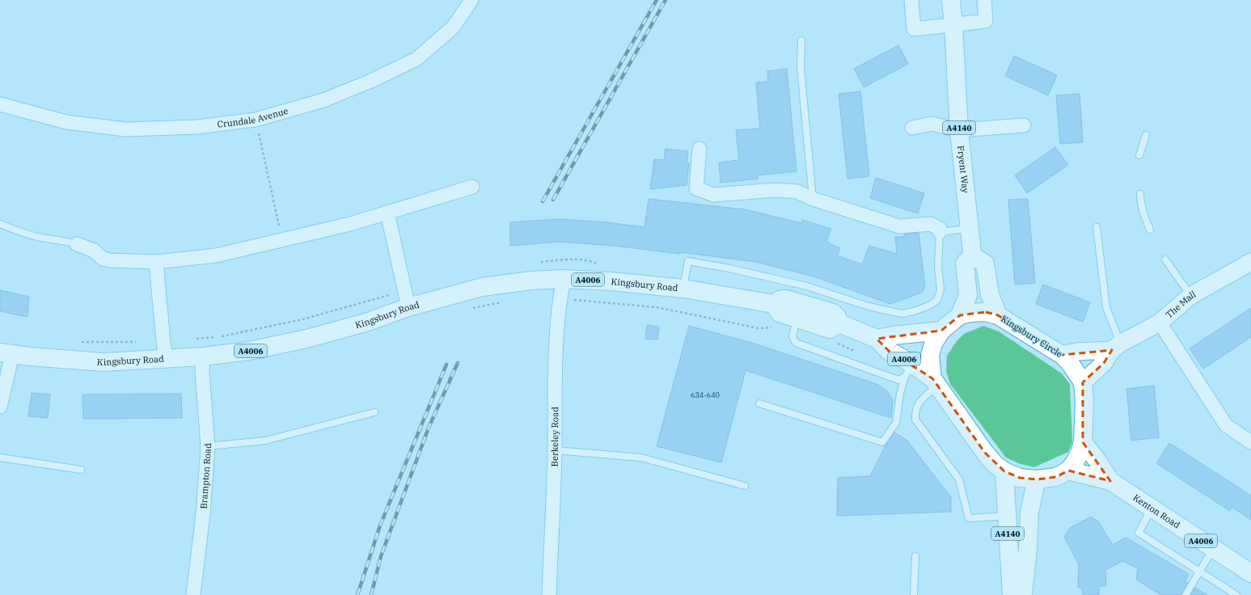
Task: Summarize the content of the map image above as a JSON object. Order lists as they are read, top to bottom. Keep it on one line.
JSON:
{"streets":{"main road":["A4140","Fryent Way","A4006","Kingsbury Road","Kingsbury Circle","Kenton Road"],"street":["Crundale Avenue","The Mall","Berkeley Road","Brampton Road"]},"crossings":[["Kingsbury Road","Berkeley Road"],["Kingsbury Road","Brampton Road"],["The Mall","Kingsbury Circle"],["Kingsbury Circle","Kenton Road"]],"house_numbers":["634-640"]}
